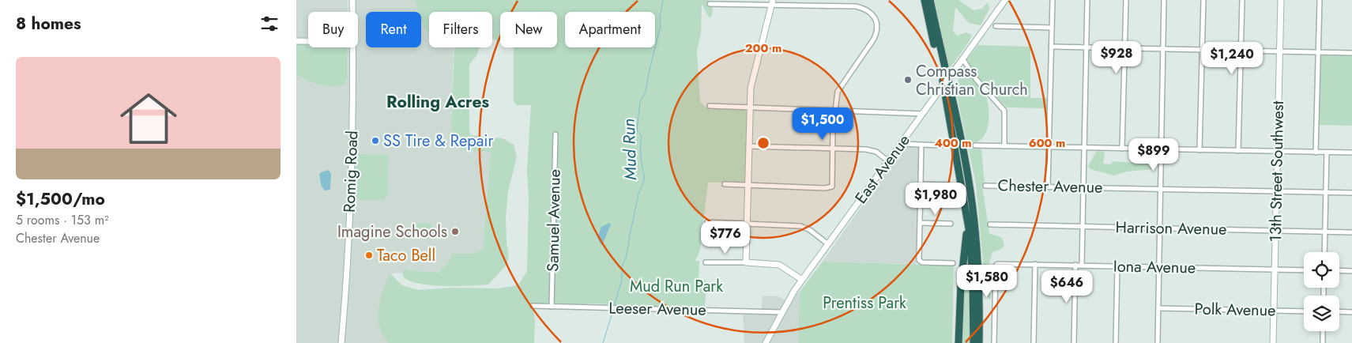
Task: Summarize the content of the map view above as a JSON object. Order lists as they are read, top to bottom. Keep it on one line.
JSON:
{"streets":{"street":["East Avenue","Romig Road","13th Street Southwest","Chester Avenue","Samuel Avenue","Harrison Avenue","Iona Avenue","Leeser Avenue","Polk Avenue"]},"crossings":[["East Avenue","Leeser Avenue"],["13th Street Southwest","Chester Avenue"],["13th Street Southwest","Harrison Avenue"],["13th Street Southwest","Iona Avenue"],["13th Street Southwest","Polk Avenue"],["Samuel Avenue","Leeser Avenue"]],"districts":["Rolling Acres"],"water":["Mud Run"],"parks":["Mud Run Park","Prentiss Park"],"places":["Compass Christian Church","SS Tire & Repair","Imagine Schools","Taco Bell"],"page":{"heading":"8 homes","chip":["Buy","Rent","Filters","New","Apartment"],"price":["$928","$1,240","$1,500","$899","$1,980","$776","$1,580","$646"],"list":[{"name":"$1,500/mo","note":"5 rooms · 153 m² · Chester Avenue"}]},"rings":["200 m","400 m","600 m"]}
